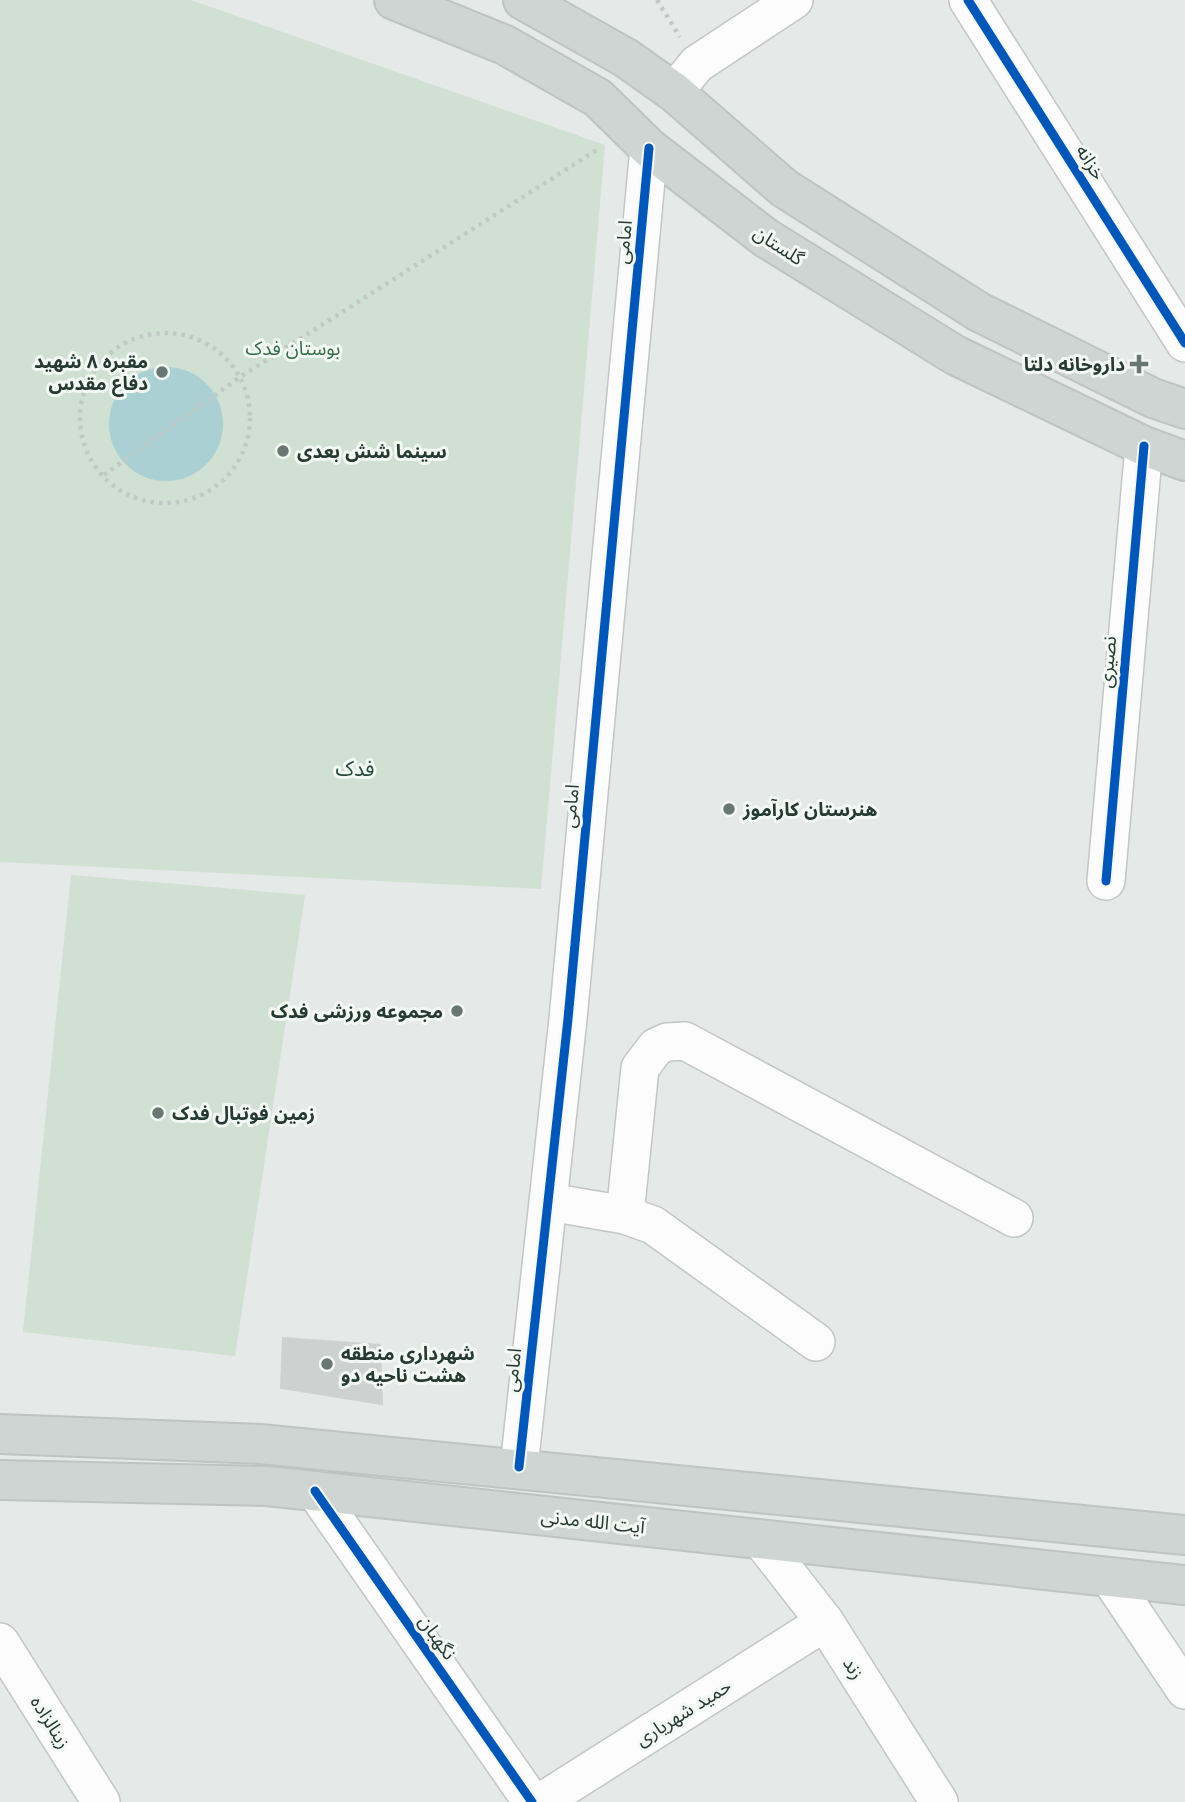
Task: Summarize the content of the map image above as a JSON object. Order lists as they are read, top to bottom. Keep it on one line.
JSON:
{"streets":{"main road":["گلستان","آیت الله مدنی"],"street":["خزانه","امامی","نصیری","نگهبان","زند","حمید شهریاری","زینالزاده"]},"crossings":[["امامی","گلستان"],["گلستان","نصیری"],["آیت الله مدنی","نگهبان"],["آیت الله مدنی","زند"],["زند","حمید شهریاری"]],"districts":["فدک"],"parks":["بوستان فدک"],"places":{"health":["داروخانه دلتا"],"other":["مقبره ۸ شهید دفاع مقدس","سینما شش بعدی","هنرستان کارآموز","مجموعه ورزشی فدک","زمین فوتبال فدک","شهرداری منطقه هشت ناحیه دو"]}}
